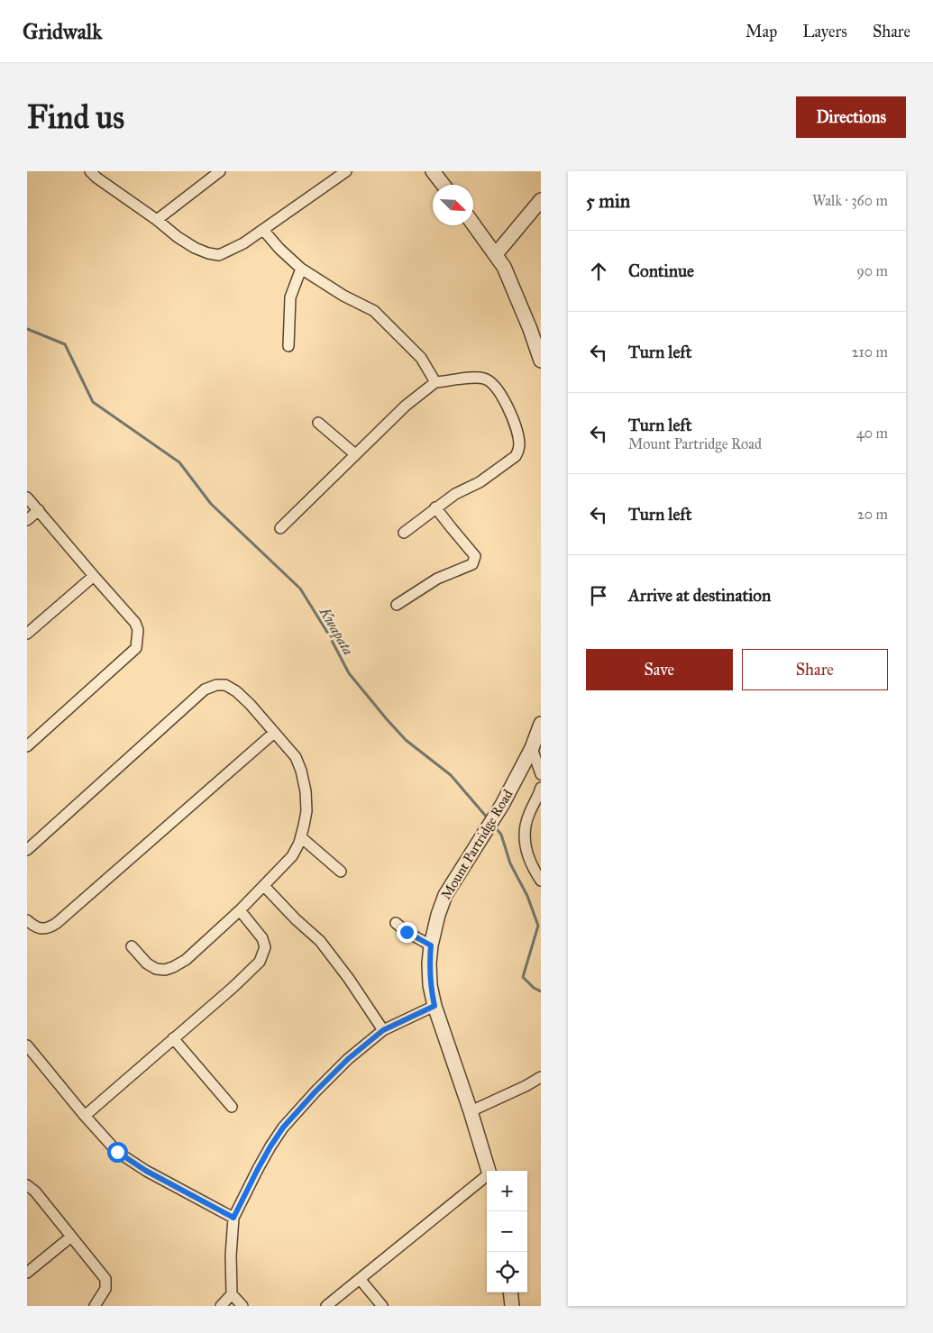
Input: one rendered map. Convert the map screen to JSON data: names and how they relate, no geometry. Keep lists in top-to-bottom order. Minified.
{"streets":{"street":["Mount Partridge Road"]},"water":["Kwapata"],"north":"bottom right","page":{"header":"Gridwalk","nav":["Map","Layers","Share"],"buttons":["Directions",["Save","Share"]],"title":"Find us","heading":["5 min","Walk · 360 m"],"list":[["Continue","90 m"],["Turn left","210 m"],["Turn left","Mount Partridge Road","40 m"],["Turn left","20 m"],"Arrive at destination"],"map_buttons":["+","−"]}}
